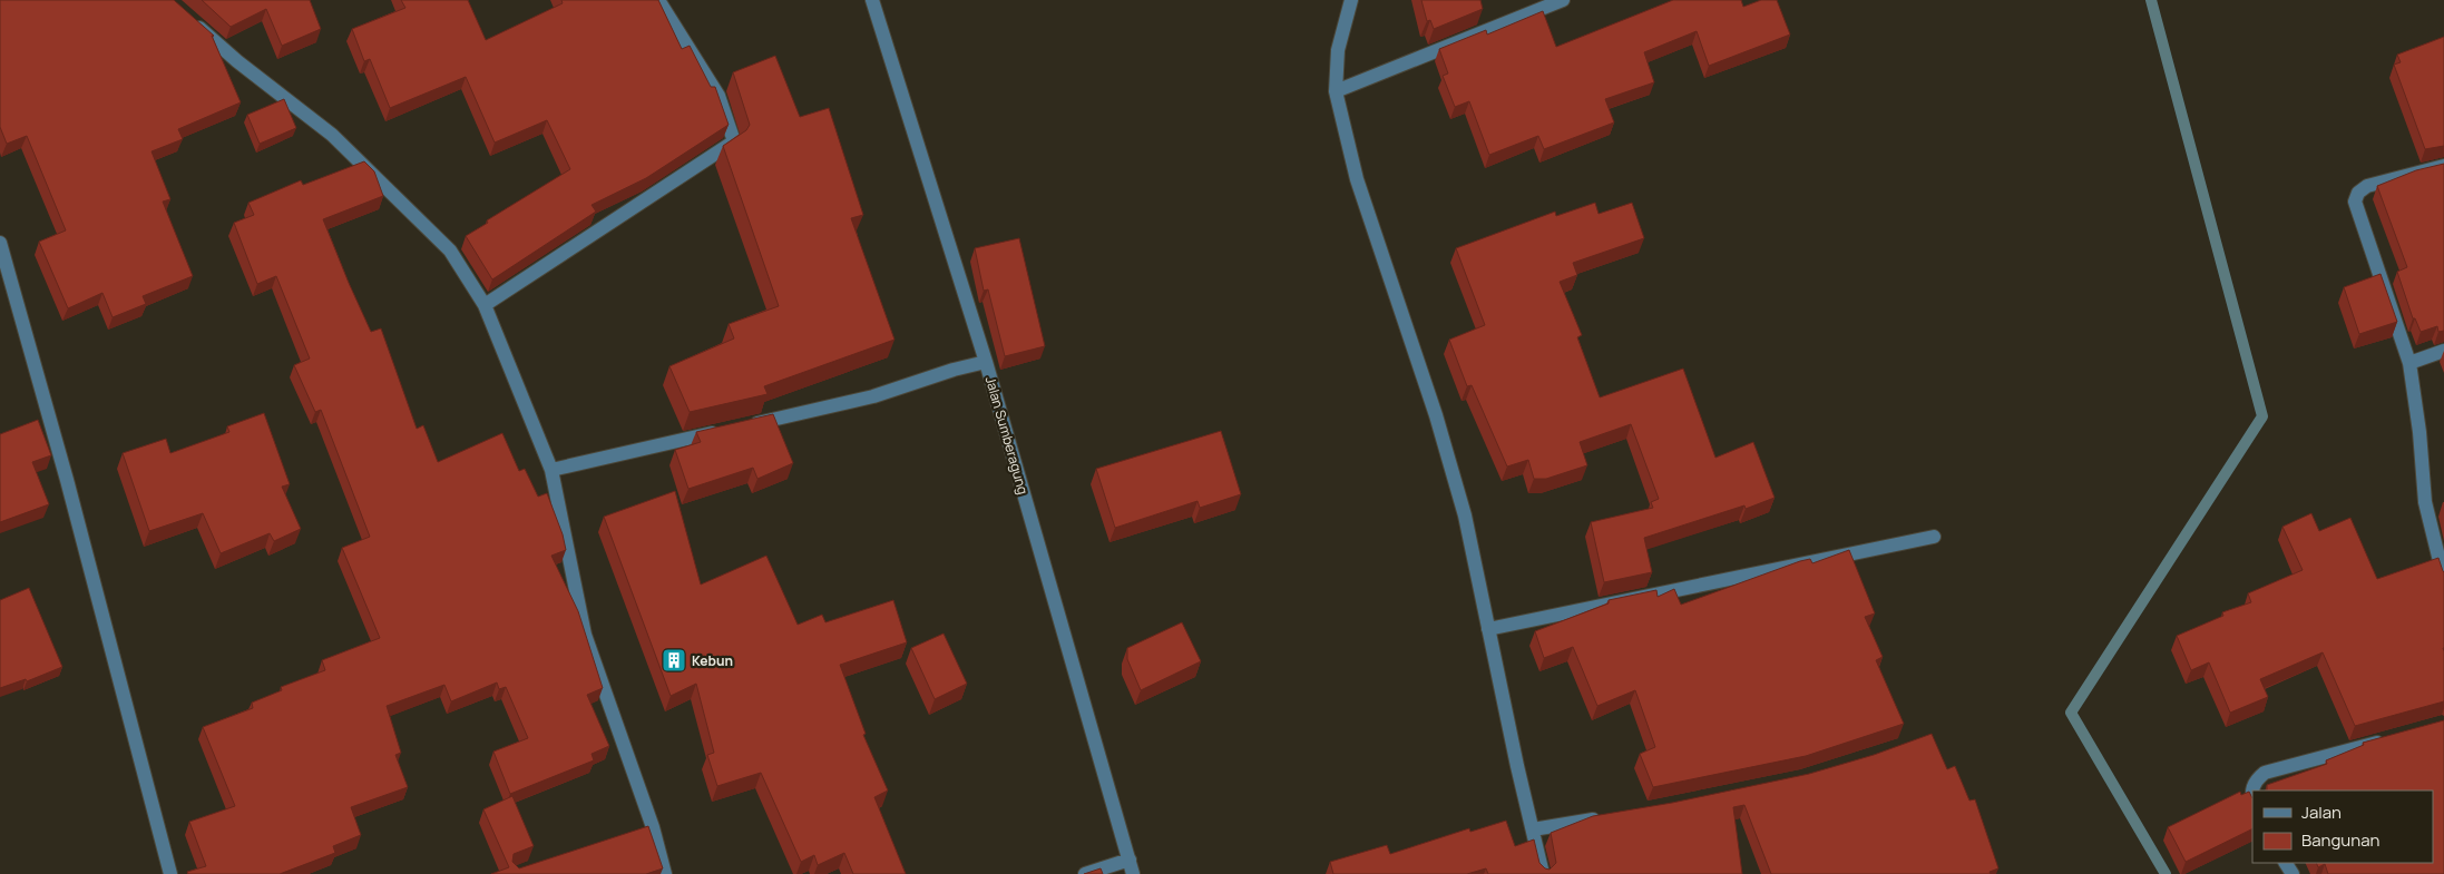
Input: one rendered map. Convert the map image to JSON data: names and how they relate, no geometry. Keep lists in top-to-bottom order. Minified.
{"streets":{"street":["Jalan Sumberagung"]},"places":{"building":["Kebun"]},"legend":["Jalan","Bangunan"]}
